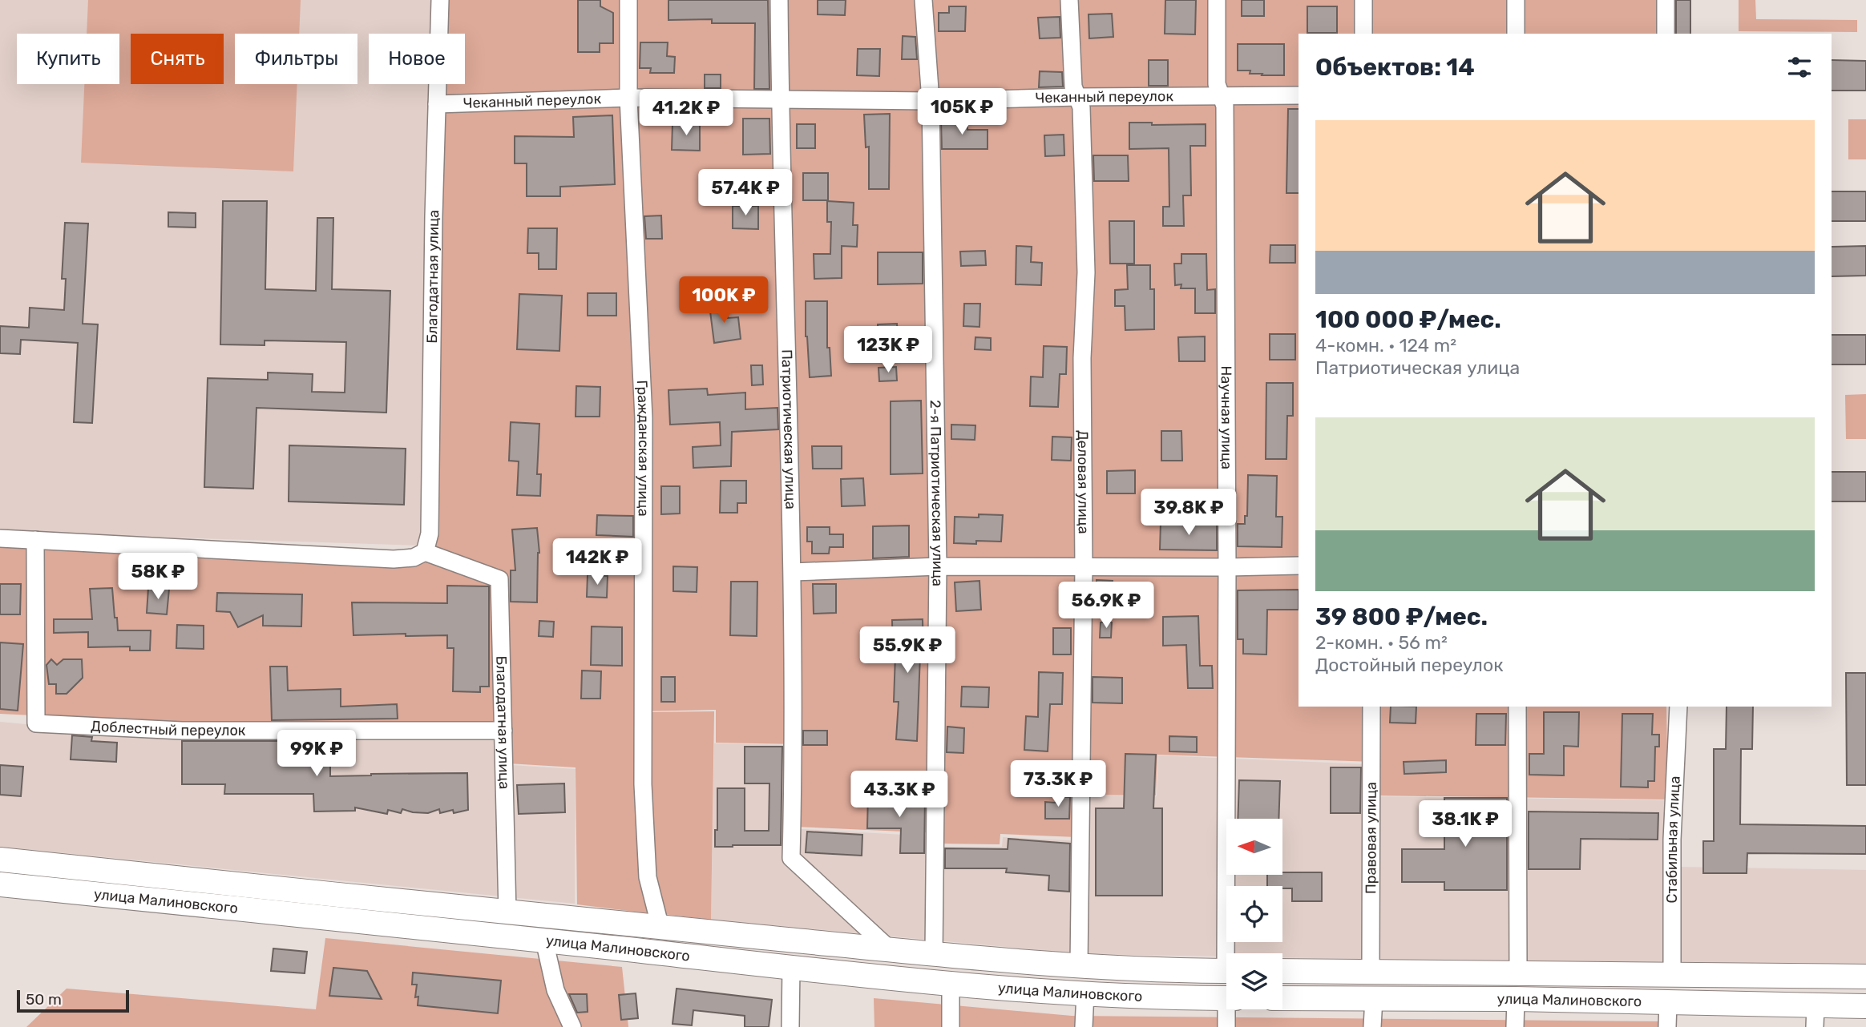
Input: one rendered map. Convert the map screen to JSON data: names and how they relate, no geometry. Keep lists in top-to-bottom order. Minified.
{"streets":{"highway":["улица Малиновского"],"street":["Чеканный переулок","Благодатная улица","Научная улица","Патриотическая улица","Гражданская улица","Деловая улица","2-я Патриотическая улица","Доблестный переулок","Правовая улица","Стабильная улица"]},"crossings":[["Чеканный переулок","Благодатная улица"],["Чеканный переулок","Научная улица"],["Чеканный переулок","Патриотическая улица"],["Чеканный переулок","Гражданская улица"],["Чеканный переулок","Деловая улица"],["Чеканный переулок","2-я Патриотическая улица"],["Благодатная улица","Доблестный переулок"],["Благодатная улица","улица Малиновского"],["Патриотическая улица","улица Малиновского"],["Гражданская улица","улица Малиновского"],["Деловая улица","улица Малиновского"],["2-я Патриотическая улица","улица Малиновского"],["Правовая улица","улица Малиновского"],["Стабильная улица","улица Малиновского"]],"scale_bar":"50 m","north":"left","page":{"chip":["Купить","Снять","Фильтры","Новое"],"heading":"Объектов: 14","price":["105K ₽","41.2K ₽","57.4K ₽","100K ₽","123K ₽","39.8K ₽","142K ₽","58K ₽","56.9K ₽","55.9K ₽","99K ₽","73.3K ₽","43.3K ₽","38.1K ₽"],"list":[{"name":"100 000 ₽/мес.","note":"4-комн. · 124 m² · Патриотическая улица"},{"name":"39 800 ₽/мес.","note":"2-комн. · 56 m² · Достойный переулок"}],"scale":"50 m"}}
